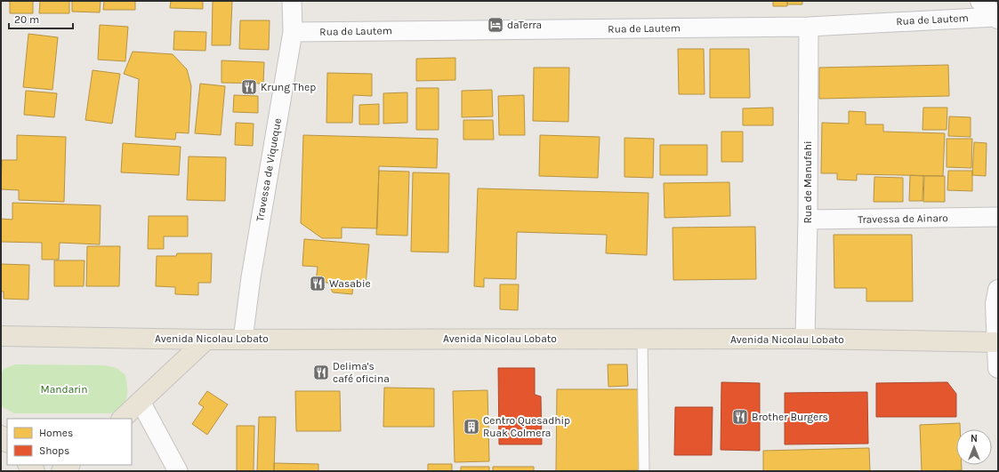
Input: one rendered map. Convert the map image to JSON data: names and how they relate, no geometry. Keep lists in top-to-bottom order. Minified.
{"streets":{"main road":["Avenida Nicolau Lobato"],"street":["Rua de Lautem","Travessa de Viqueque","Rua de Manufahi","Travessa de Ainaro"]},"crossings":[["Rua de Lautem","Travessa de Viqueque"],["Rua de Lautem","Rua de Manufahi"],["Travessa de Viqueque","Avenida Nicolau Lobato"],["Rua de Manufahi","Travessa de Ainaro"],["Rua de Manufahi","Avenida Nicolau Lobato"]],"parks":["Mandarin"],"places":{"hotel":["daTerra"],"restaurant":["Krung Thep","Wasabie","Delima's café oficina","Brother Burgers"],"building":["Centro Quesadhip Ruak Colmera"]},"legend":["Homes","Shops"],"scale_bar":"20 m","north":"top"}
